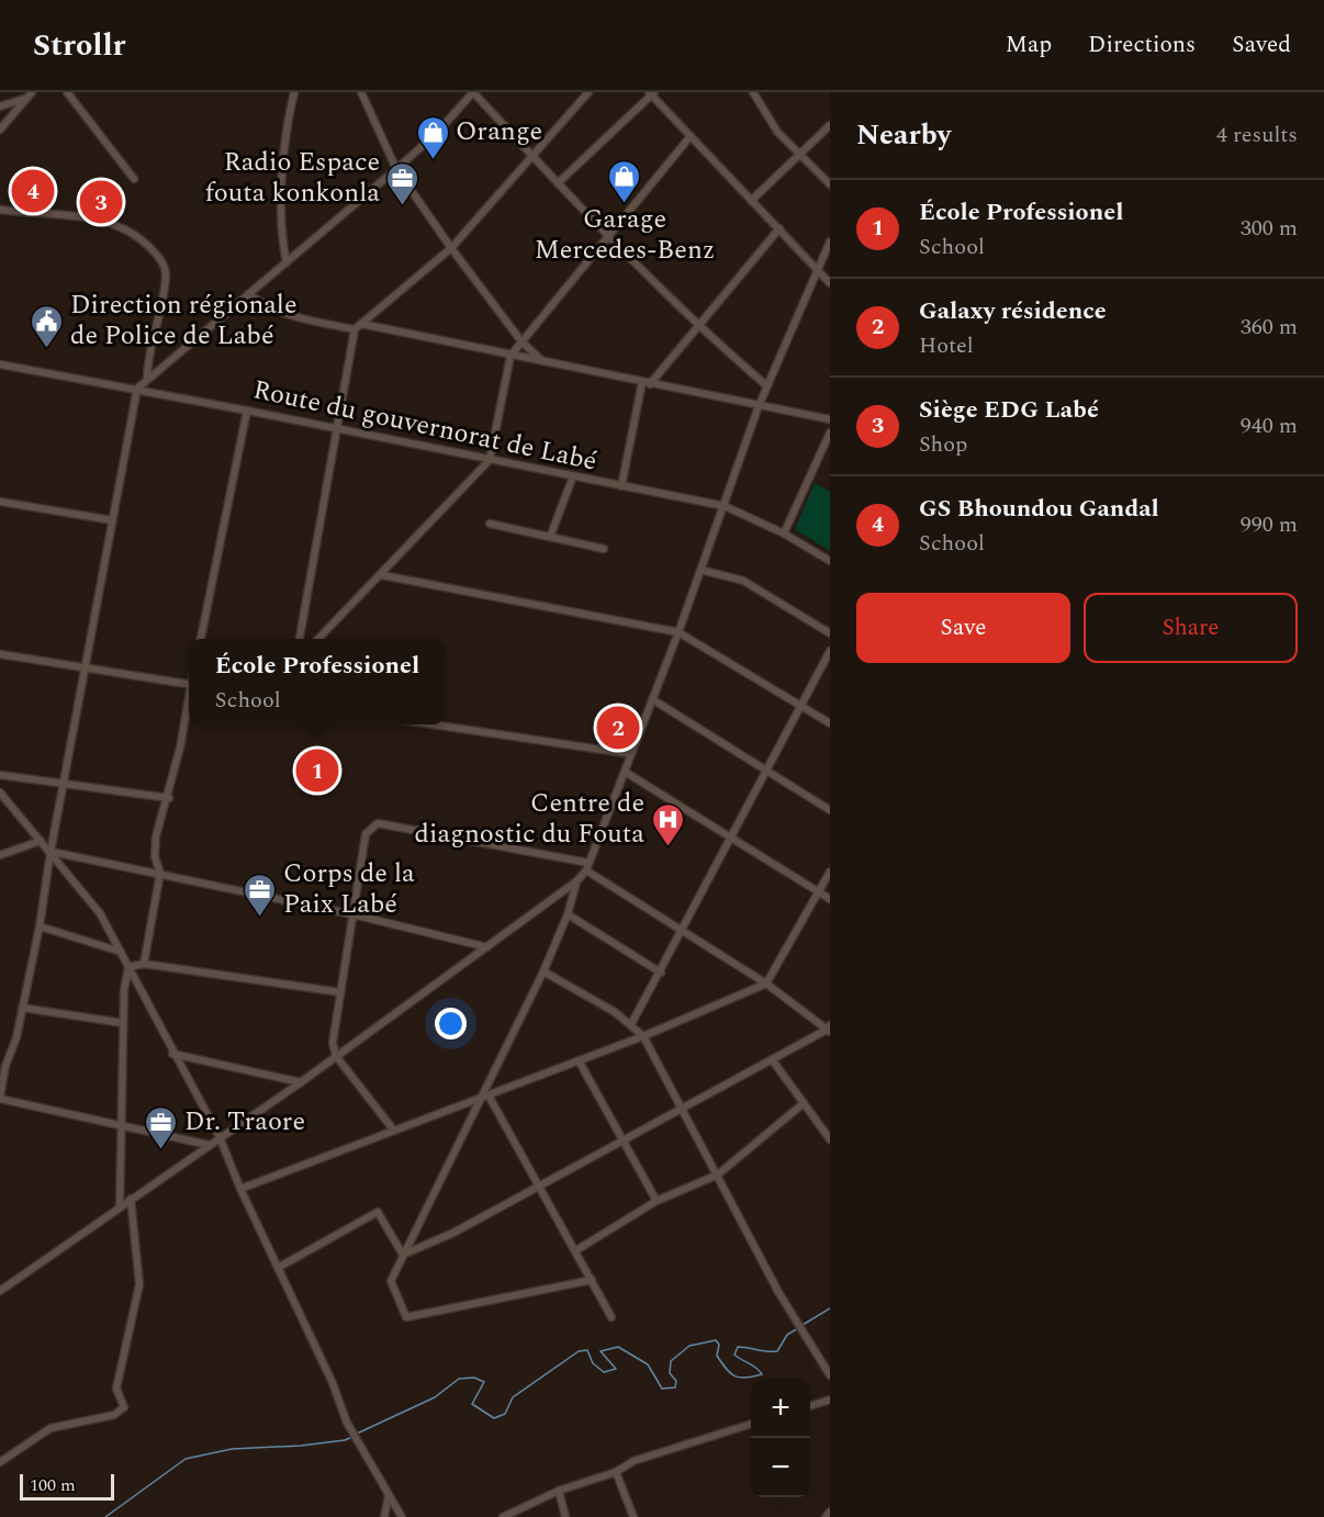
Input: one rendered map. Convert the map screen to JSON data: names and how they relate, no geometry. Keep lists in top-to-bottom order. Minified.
{"streets":{"street":["Route du gouvernorat de Labé"]},"places":{"shop":["Orange","Garage Mercedes-Benz"],"office":["Radio Espace fouta konkonla","Corps de la Paix Labé","Dr. Traore"],"public building":["Direction régionale de Police de Labé"],"hospital":["Centre de diagnostic du Fouta"]},"scale_bar":"100 m","page":{"header":"Strollr","nav":["Map","Directions","Saved"],"heading":["Nearby","4 results"],"pins":["4","3","2","1"],"list":[{"mark":"1","name":"École Professionel","note":"School","value":"300 m"},{"mark":"2","name":"Galaxy résidence","note":"Hotel","value":"360 m"},{"mark":"3","name":"Siège EDG Labé","note":"Shop","value":"940 m"},{"mark":"4","name":"GS Bhoundou Gandal","note":"School","value":"990 m"}],"buttons":["Save","Share"],"popup":["École Professionel","School"],"map_buttons":["+","−"],"scale":"100 m"}}
